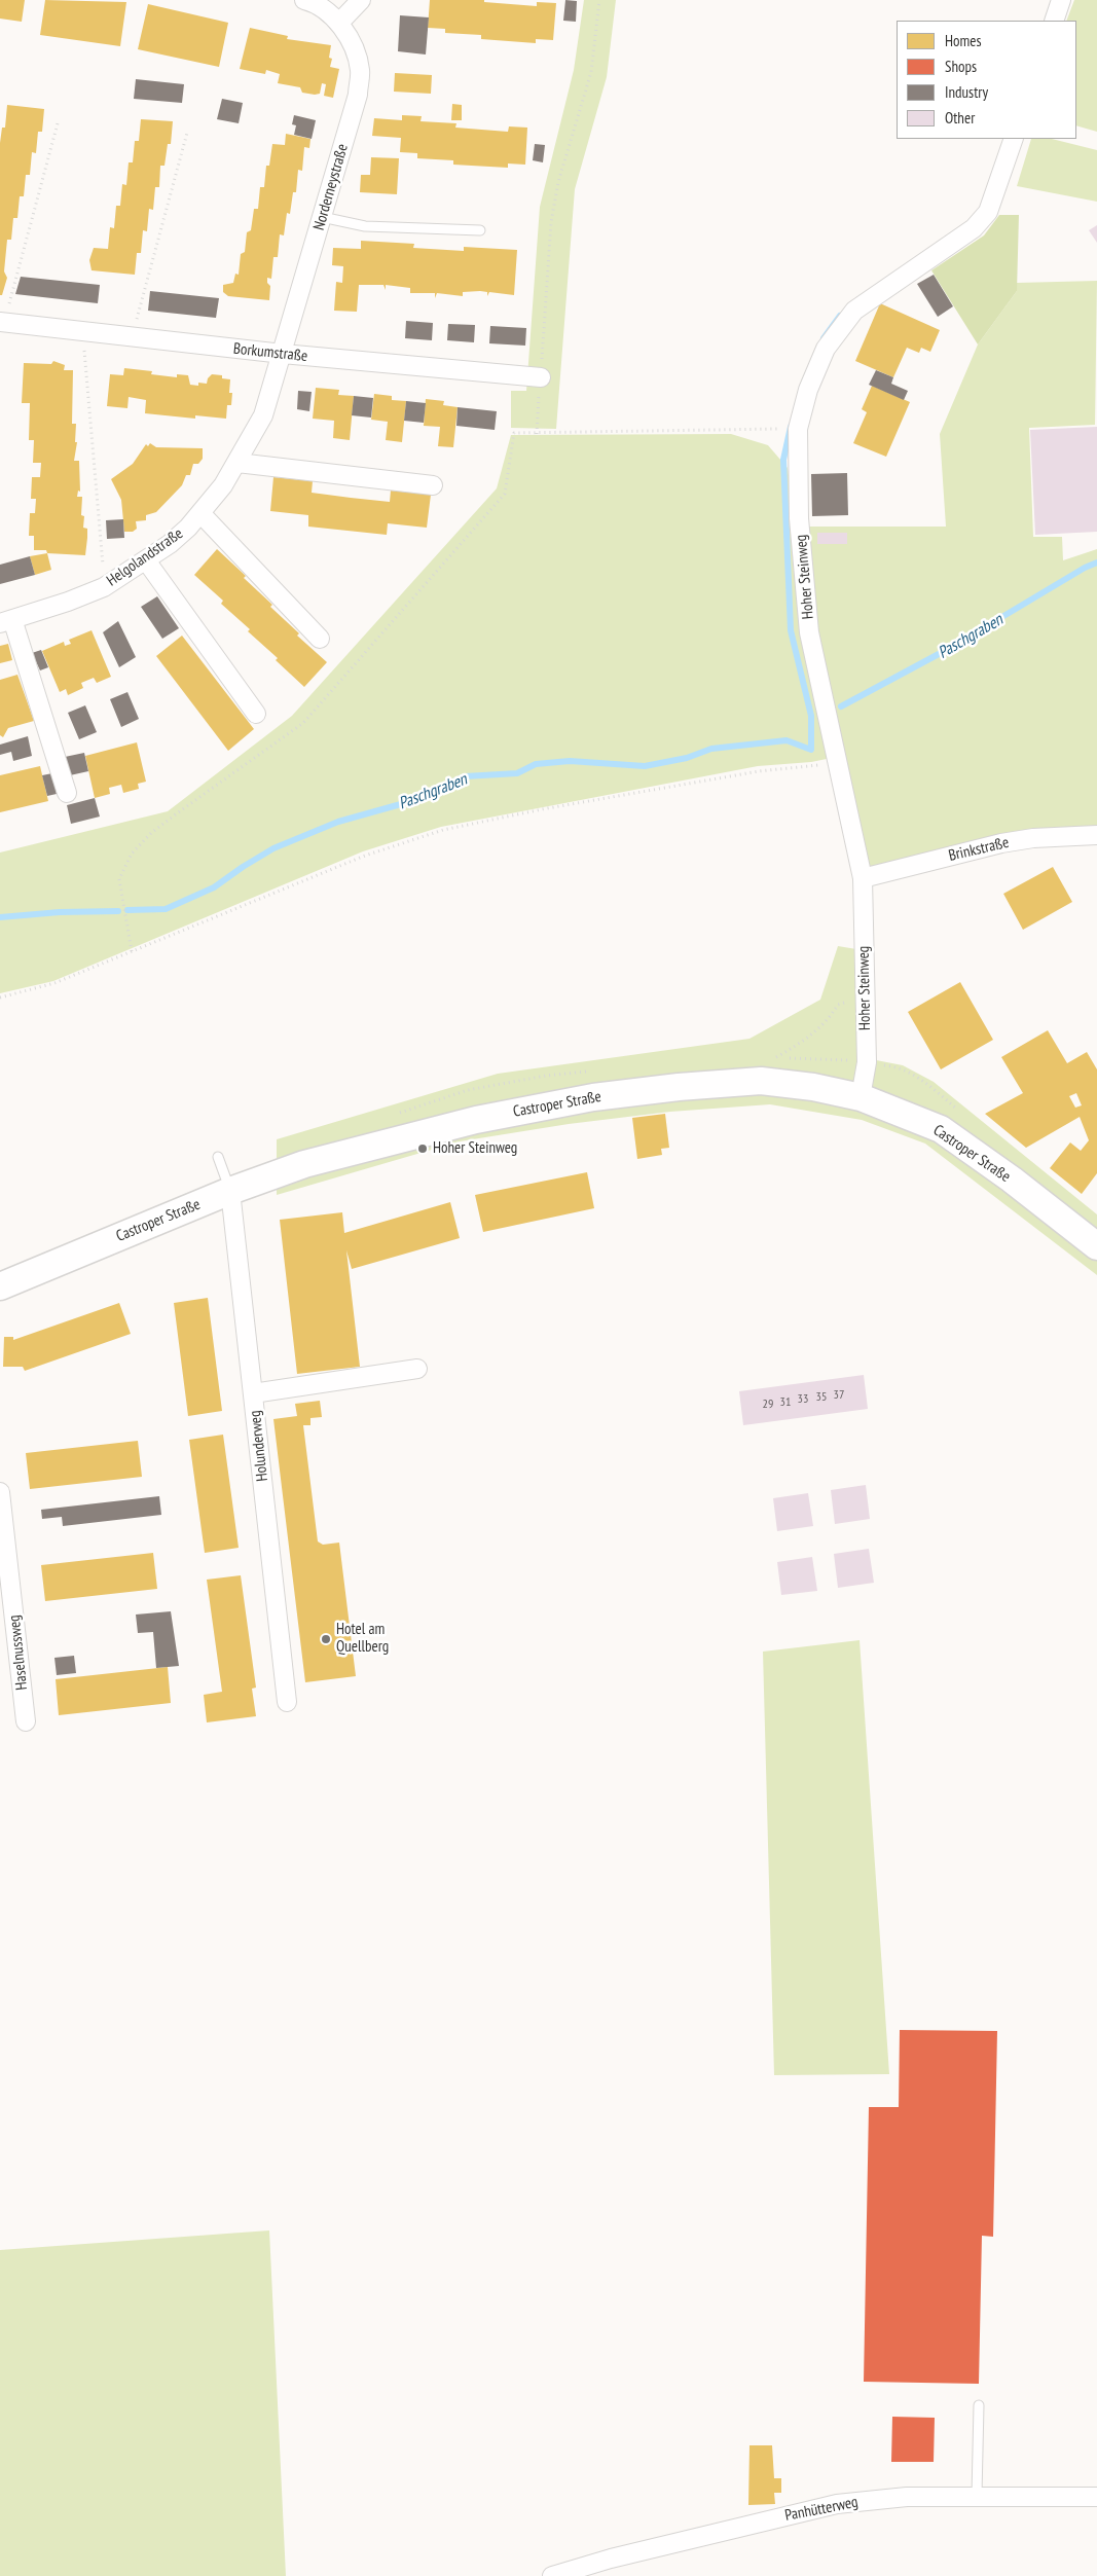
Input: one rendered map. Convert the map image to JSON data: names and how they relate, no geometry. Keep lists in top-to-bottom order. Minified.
{"streets":{"main road":["Castroper Straße"],"street":["Norderneystraße","Borkumstraße","Helgolandstraße","Hoher Steinweg","Brinkstraße","Holunderweg","Haselnussweg","Panhütterweg"]},"crossings":[["Norderneystraße","Borkumstraße"],["Norderneystraße","Helgolandstraße"],["Borkumstraße","Helgolandstraße"],["Hoher Steinweg","Brinkstraße"],["Hoher Steinweg","Castroper Straße"],["Castroper Straße","Holunderweg"]],"water":["Paschgraben"],"places":["Hoher Steinweg","Hotel am Quellberg"],"house_numbers":["37","35","33","31","29"],"legend":["Homes","Shops","Industry","Other"]}
